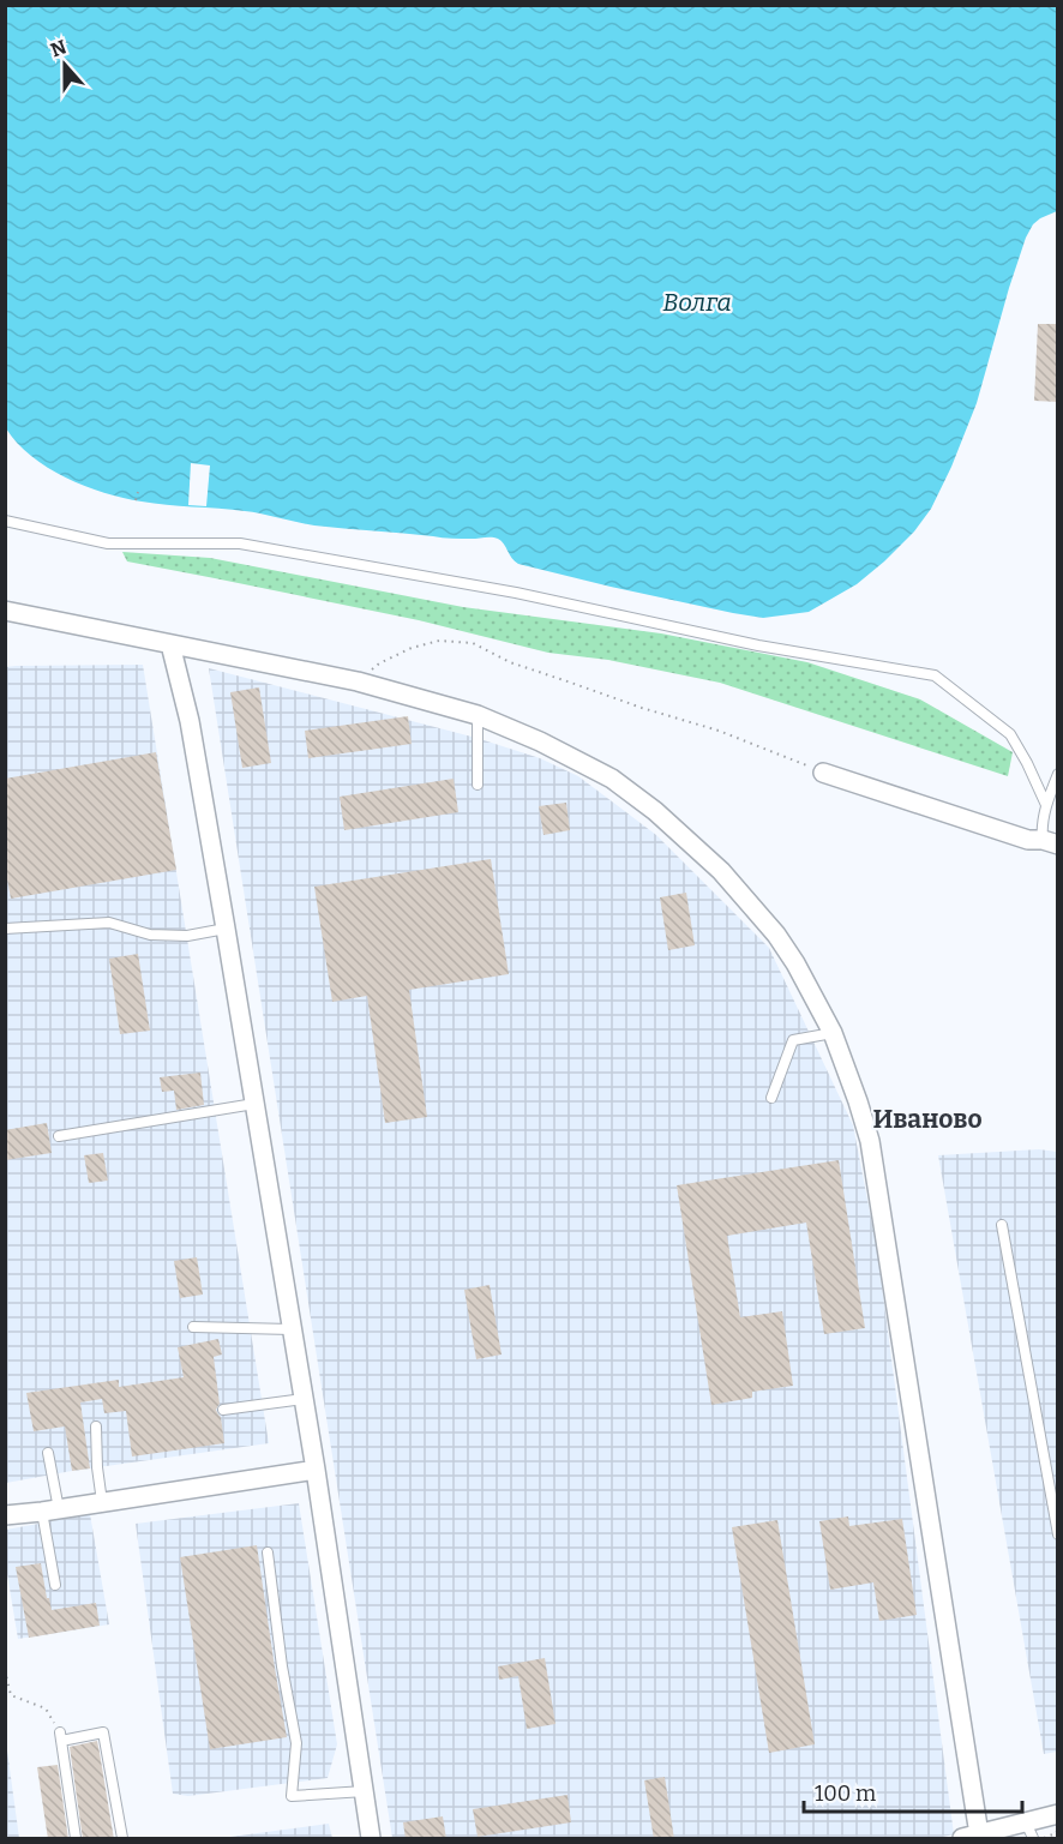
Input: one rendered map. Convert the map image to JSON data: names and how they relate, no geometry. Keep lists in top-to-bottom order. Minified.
{"districts":["Иваново"],"water":["Волга"],"scale_bar":"100 m","north":"top"}
